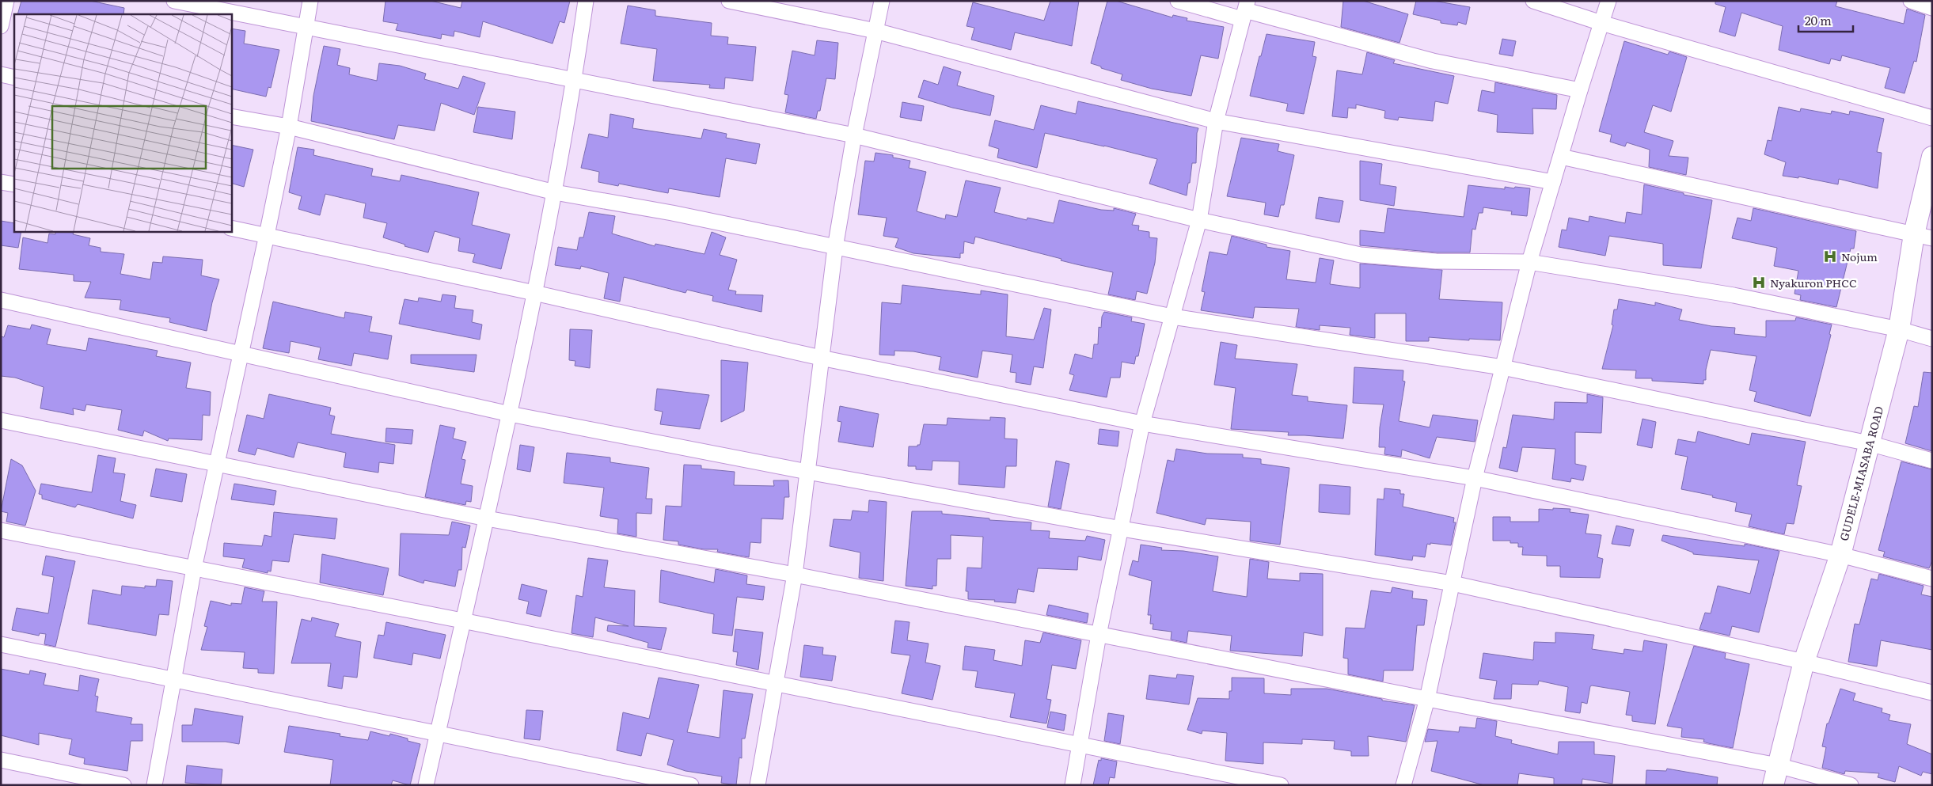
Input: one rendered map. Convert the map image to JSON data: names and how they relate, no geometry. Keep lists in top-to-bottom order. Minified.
{"streets":{"main road":["GUDELE-MIASABA ROAD"]},"places":{"hospital":["Nojum","Nyakuron PHCC"]},"scale_bar":"20 m"}
